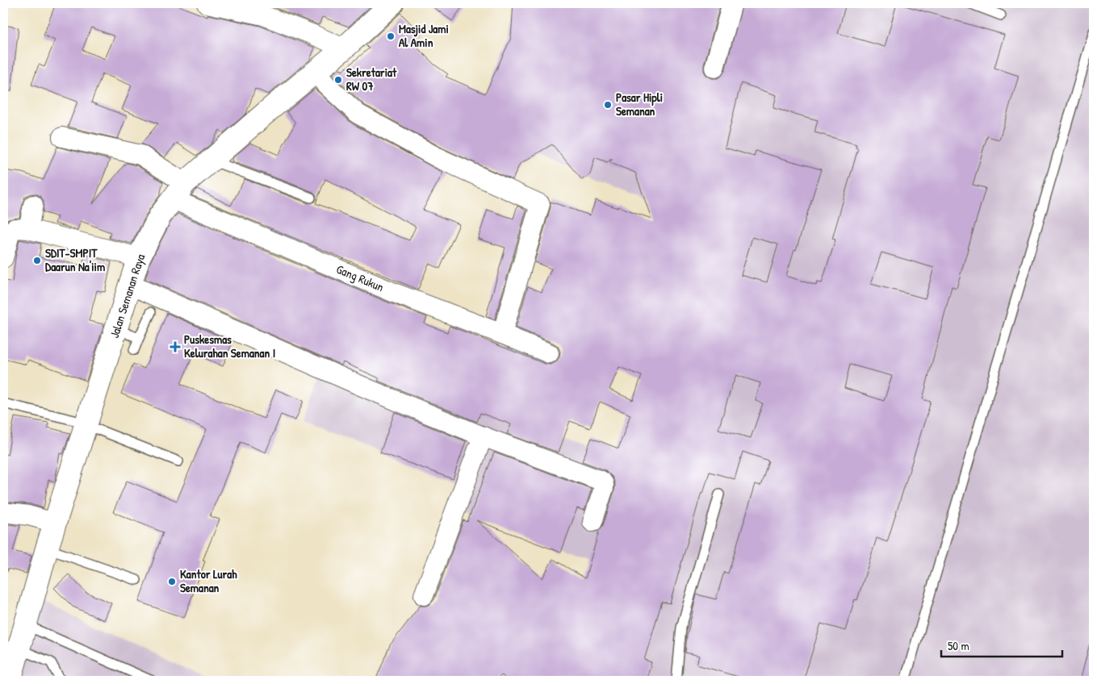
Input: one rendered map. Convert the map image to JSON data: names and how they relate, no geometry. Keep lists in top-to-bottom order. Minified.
{"streets":{"street":["Gang Rukun","Jalan Semanan Raya"]},"crossings":[["Gang Rukun","Jalan Semanan Raya"]],"places":{"other":["Masjid Jami Al Amin","Sekretariat RW 07","Pasar Hipli Semanan","SDIT-SMPIT Daarun Na'iim","Kantor Lurah Semanan"],"health":["Puskesmas Kelurahan Semanan I"]},"scale_bar":"50 m"}
